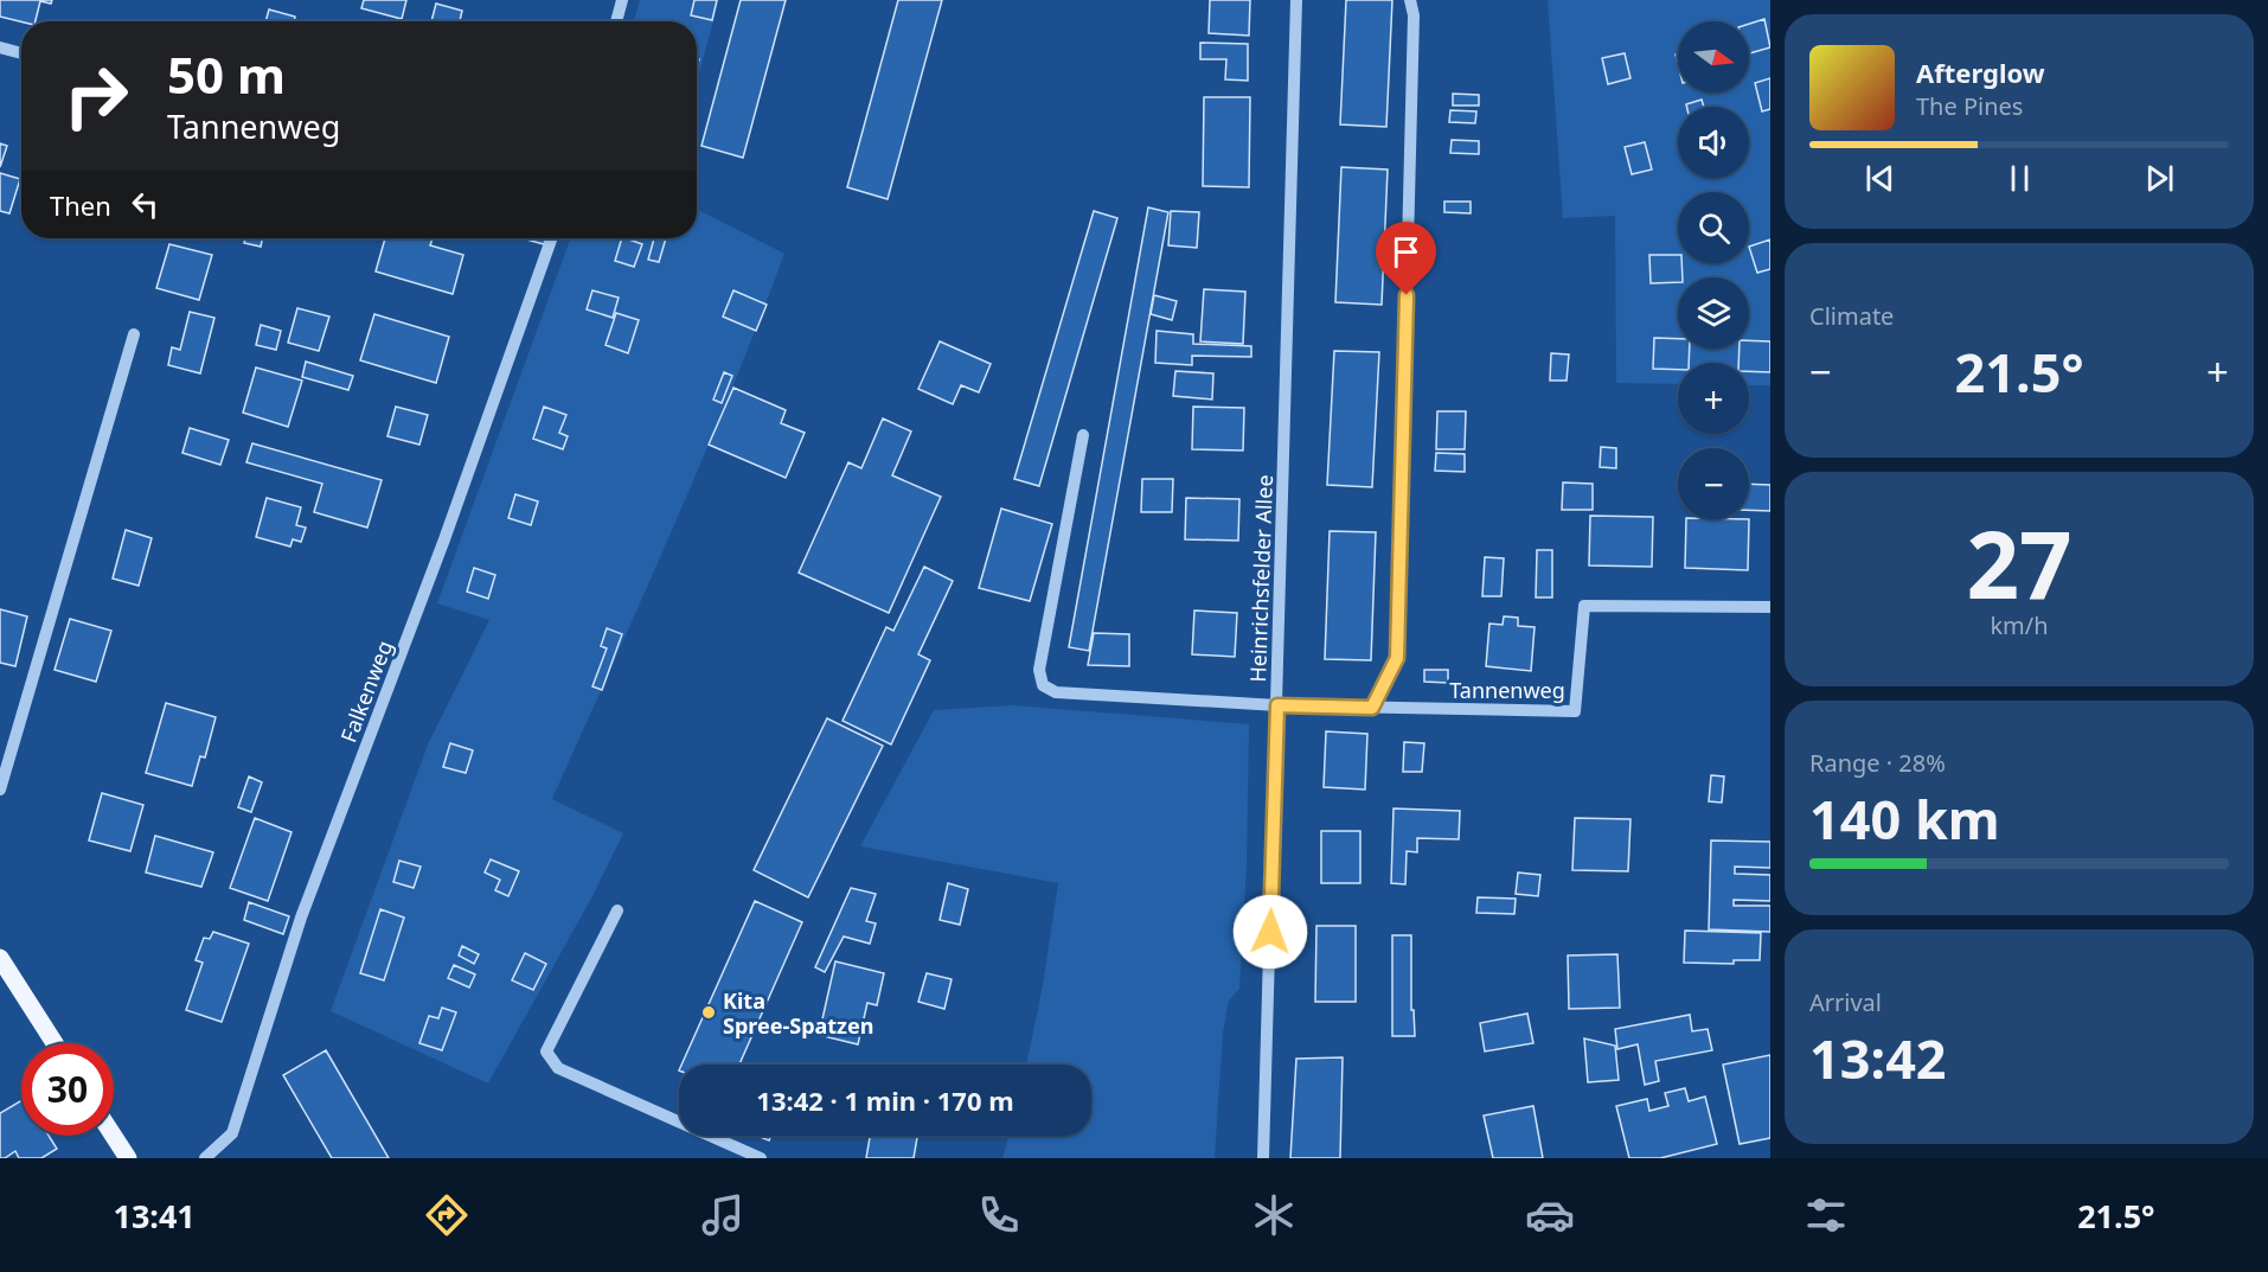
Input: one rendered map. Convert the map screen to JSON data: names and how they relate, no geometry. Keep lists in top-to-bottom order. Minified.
{"streets":{"street":["Heinrichsfelder Allee","Tannenweg","Falkenweg"]},"crossings":[["Heinrichsfelder Allee","Tannenweg"]],"places":["Kita Spree-Spatzen"],"north":"right","page":{"map_buttons":["+","−"],"turn":["50 m","Tannenweg"],"song":["Afterglow","The Pines"],"then":"Then","tile":["Climate",["27","km/h"],["Range · 28%","140 km"],["Arrival","13:42"]],"heat":["−","21.5°","+"],"limit":"30","trip":"13:42 · 1 min · 170 m","tabs":["13:41","21.5°"]}}
